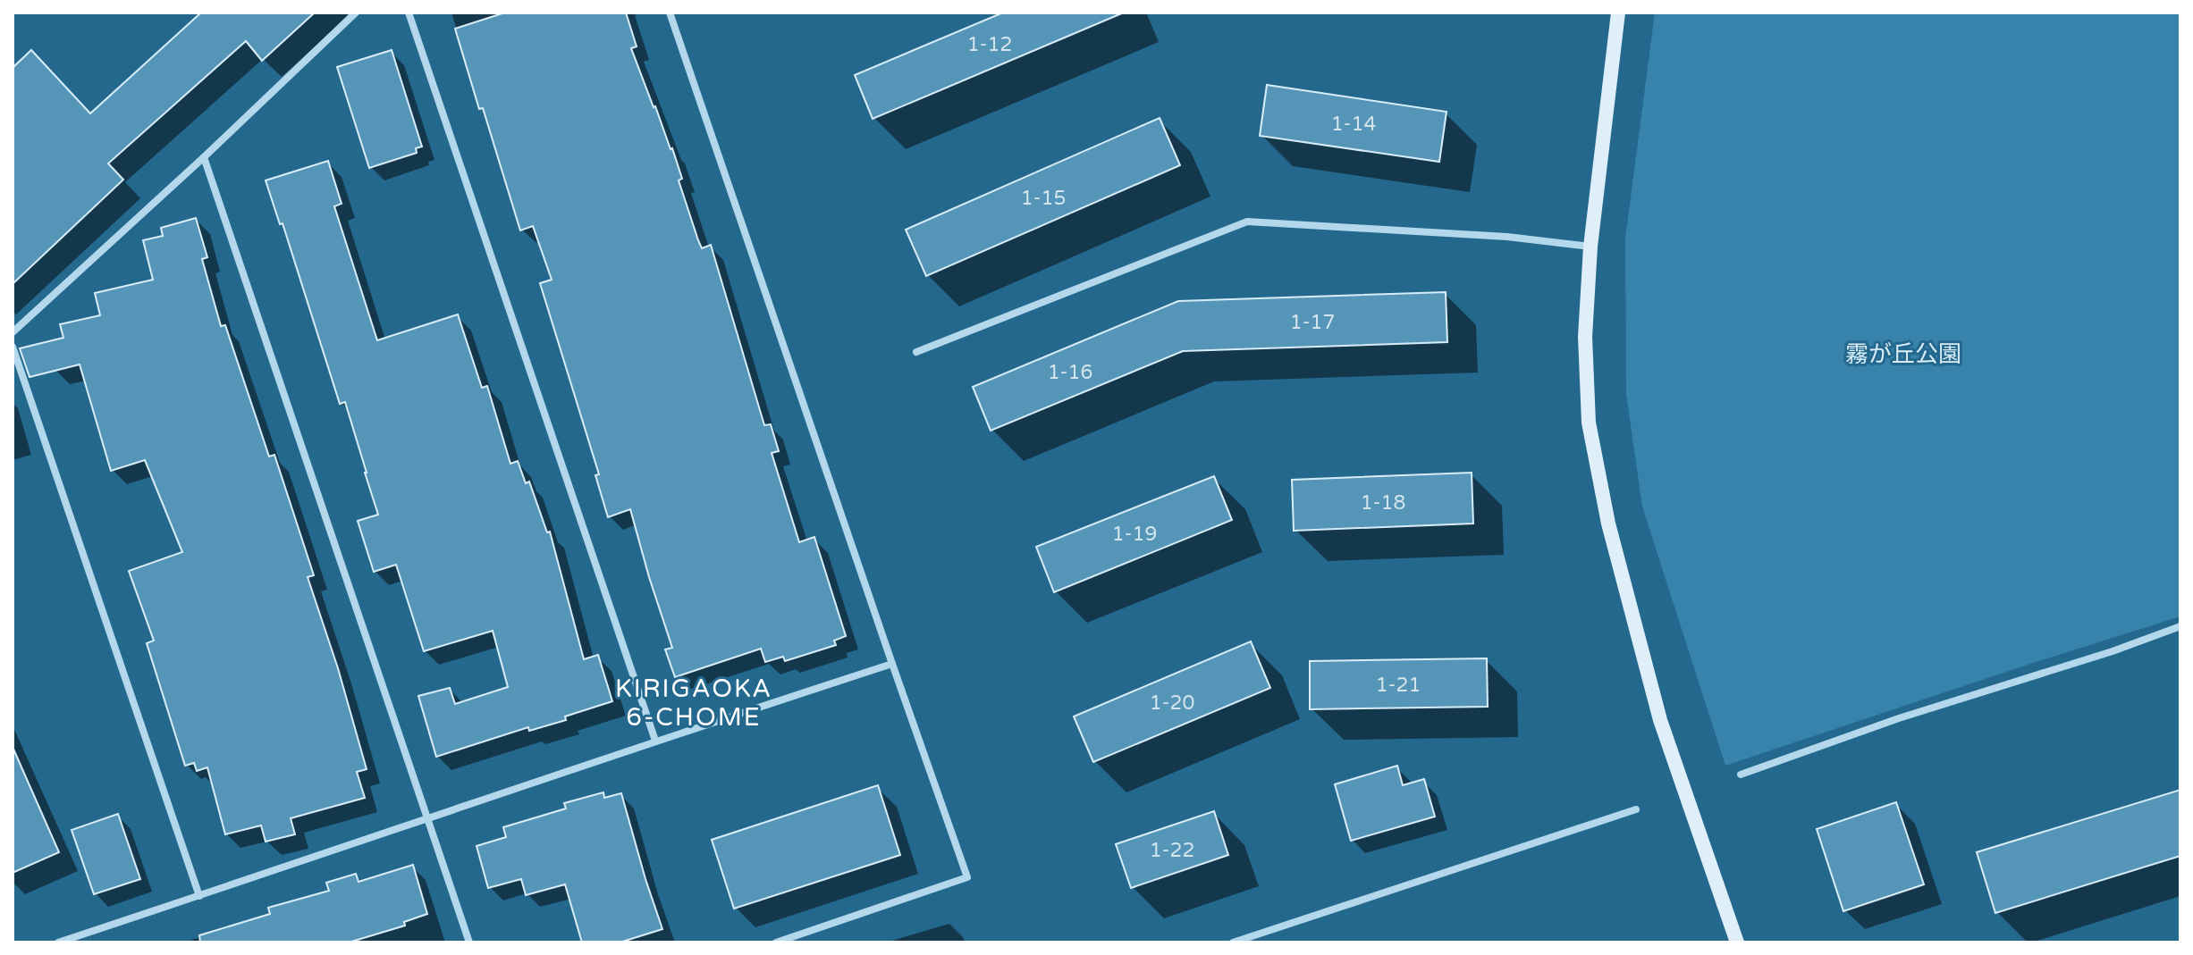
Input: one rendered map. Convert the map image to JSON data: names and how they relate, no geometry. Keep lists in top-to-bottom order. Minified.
{"districts":["KIRIGAOKA 6-CHOME"],"parks":["霧が丘公園"],"house_numbers":["1-12","1-14","1-15","1-17","1-16","1-18","1-19","1-21","1-20","1-22"]}
